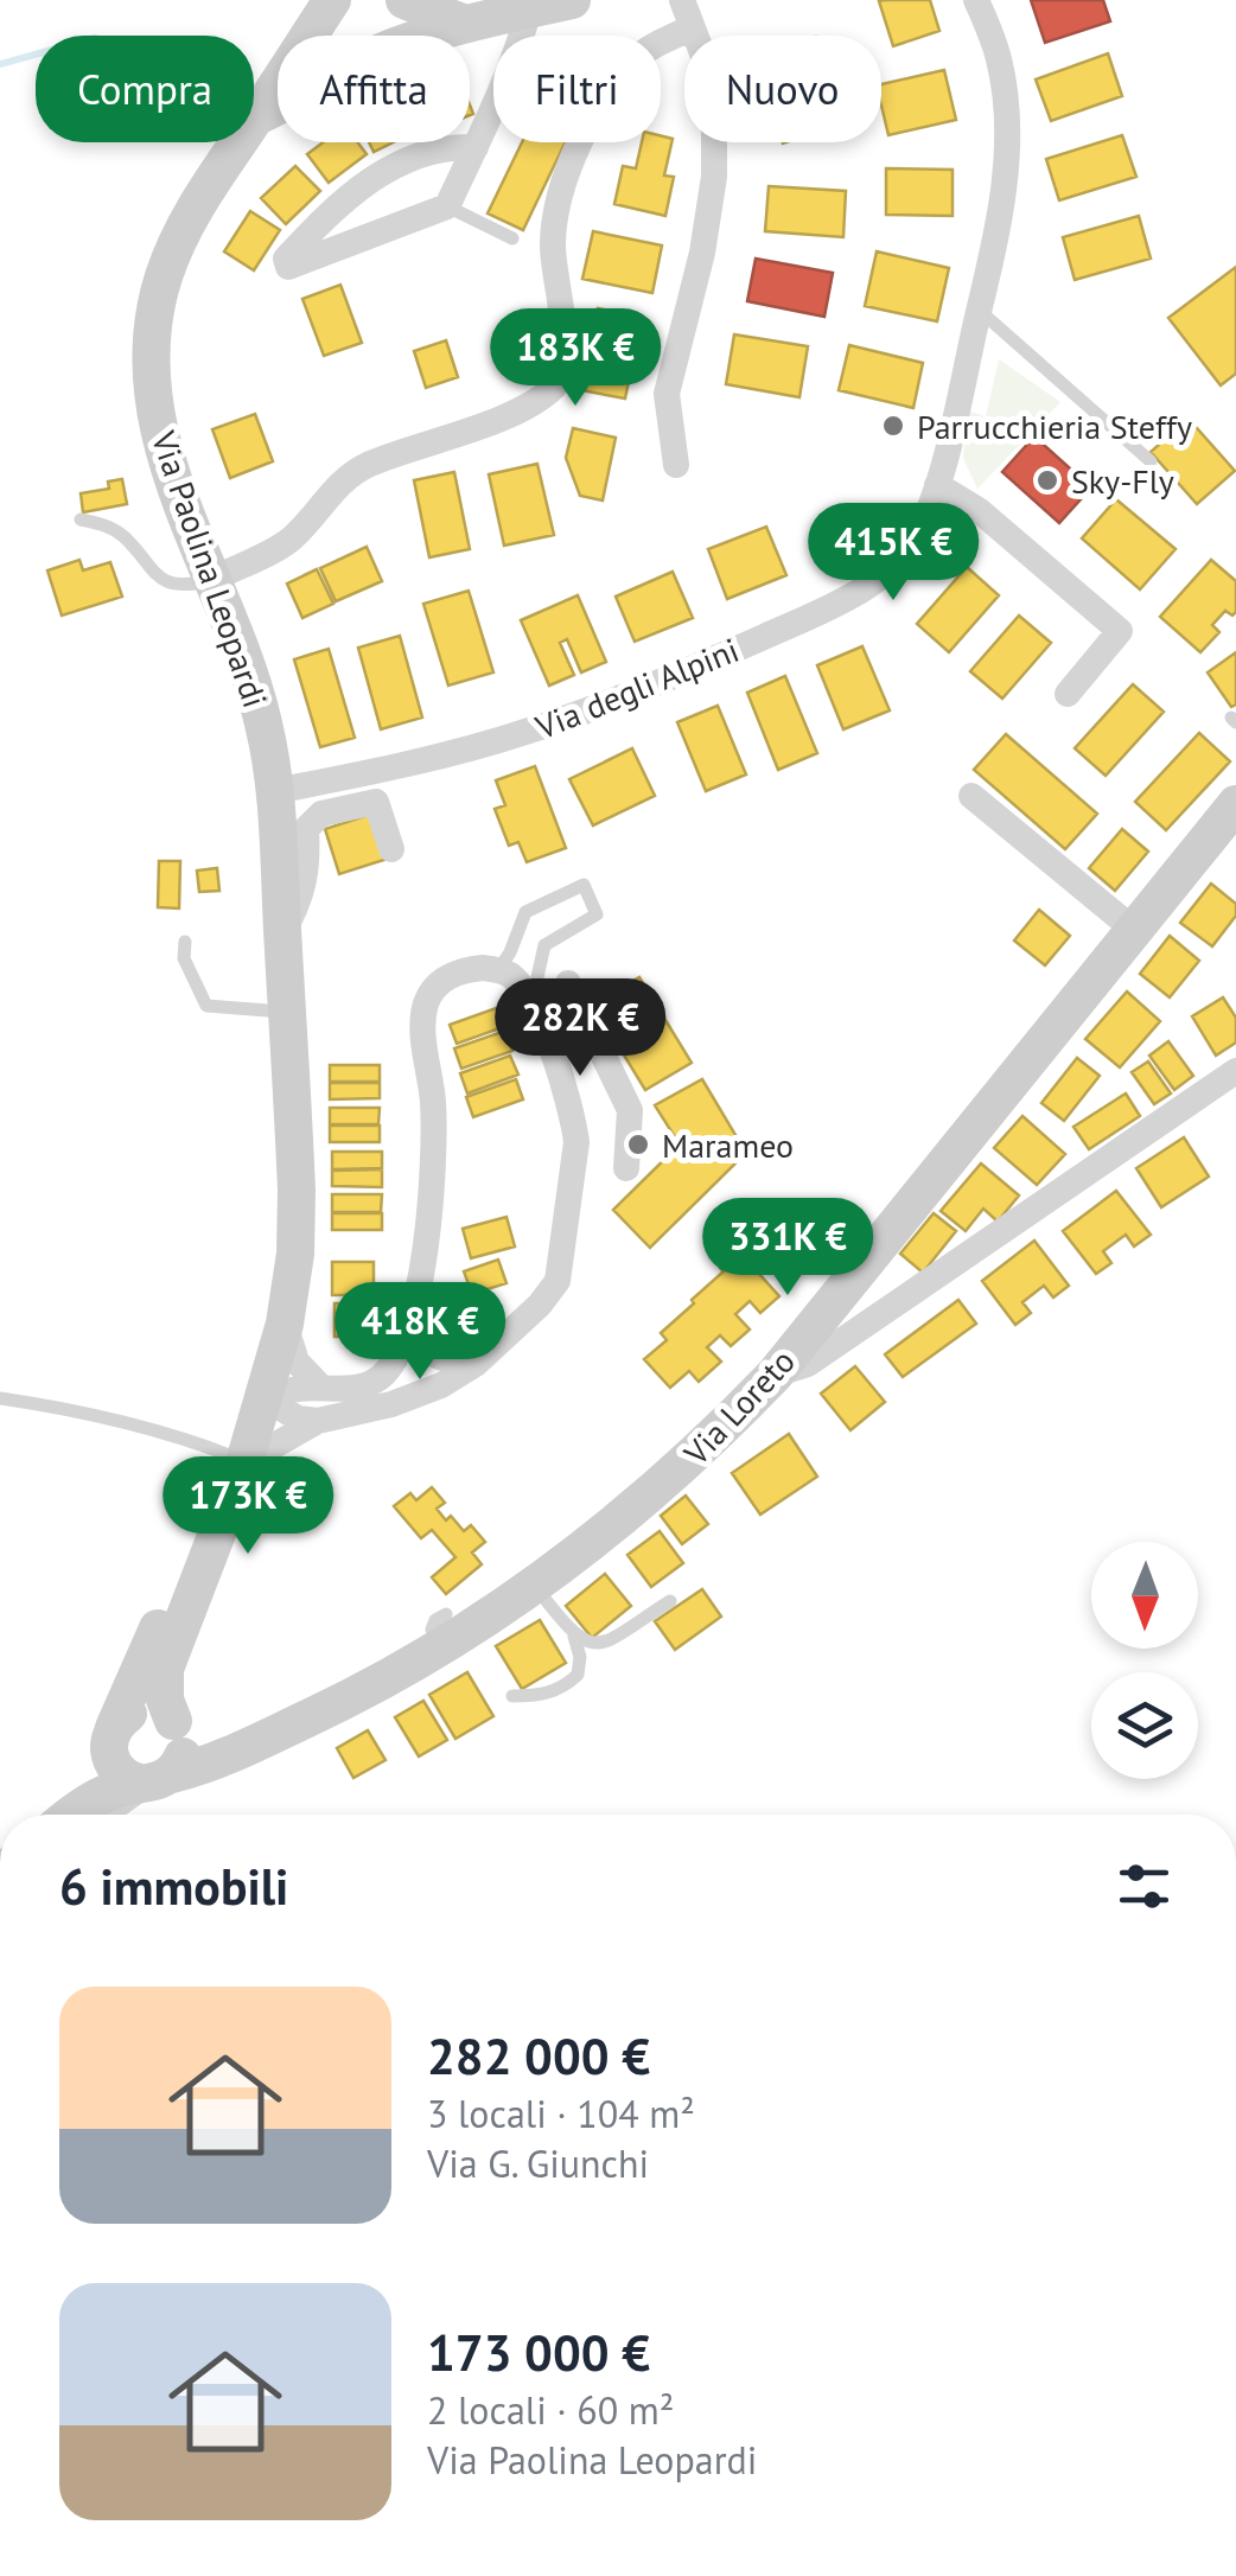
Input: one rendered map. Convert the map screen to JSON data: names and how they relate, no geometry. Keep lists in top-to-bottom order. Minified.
{"streets":{"main road":["Via Paolina Leopardi","Via Loreto"],"street":["Via degli Alpini"]},"crossings":[["Via Paolina Leopardi","Via degli Alpini"],["Via Paolina Leopardi","Via Loreto"]],"places":["Parrucchieria Steffy","Sky-Fly","Marameo"],"north":"bottom","page":{"chip":["Compra","Affitta","Filtri","Nuovo"],"price":["183K €","415K €","282K €","331K €","418K €","173K €"],"heading":"6 immobili","list":[{"name":"282 000 €","note":"3 locali · 104 m² · Via G. Giunchi"},{"name":"173 000 €","note":"2 locali · 60 m² · Via Paolina Leopardi"}]}}
